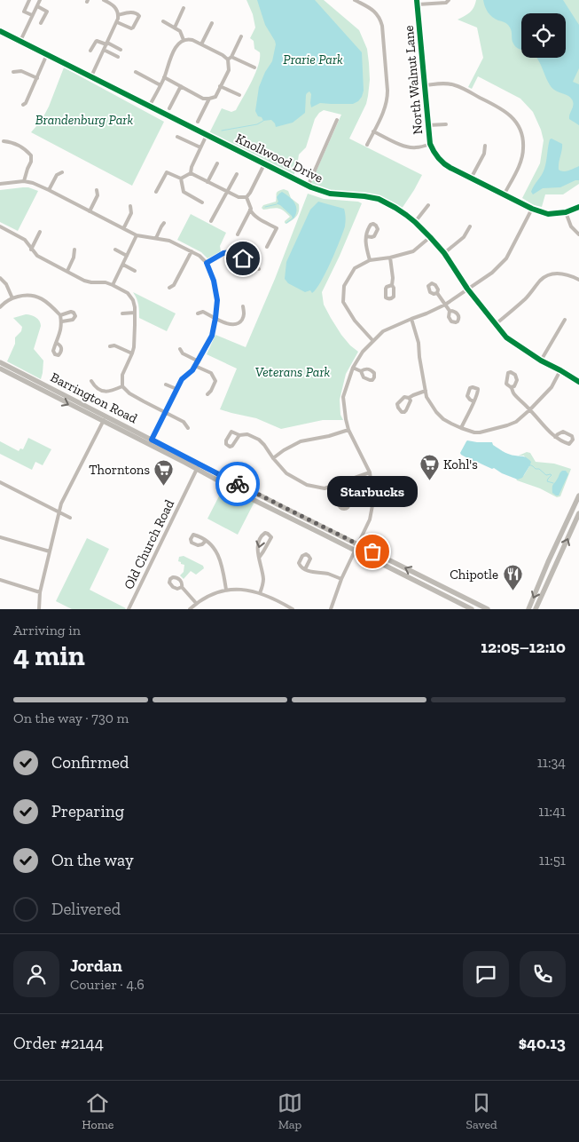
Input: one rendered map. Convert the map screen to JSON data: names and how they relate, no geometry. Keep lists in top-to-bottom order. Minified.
{"streets":{"main road":["Barrington Road"],"street":["North Walnut Lane","Knollwood Drive","Old Church Road"]},"crossings":[["Barrington Road","Old Church Road"]],"parks":["Prarie Park","Brandenburg Park","Veterans Park"],"places":{"supermarket":["Kohl's","Thorntons"],"other":["Starbucks"],"restaurant":["Chipotle"]},"page":{"bubble":"Starbucks","heading":["4 min","Arriving in","12:05–12:10"],"panel":["Jordan","Courier · 4.6","Order #2144","$40.13"],"bar":"On the way · 730 m","list":[["Confirmed","11:34"],["Preparing","11:41"],["On the way","11:51"],"Delivered"],"tabs":["Home","Map","Saved"]}}
